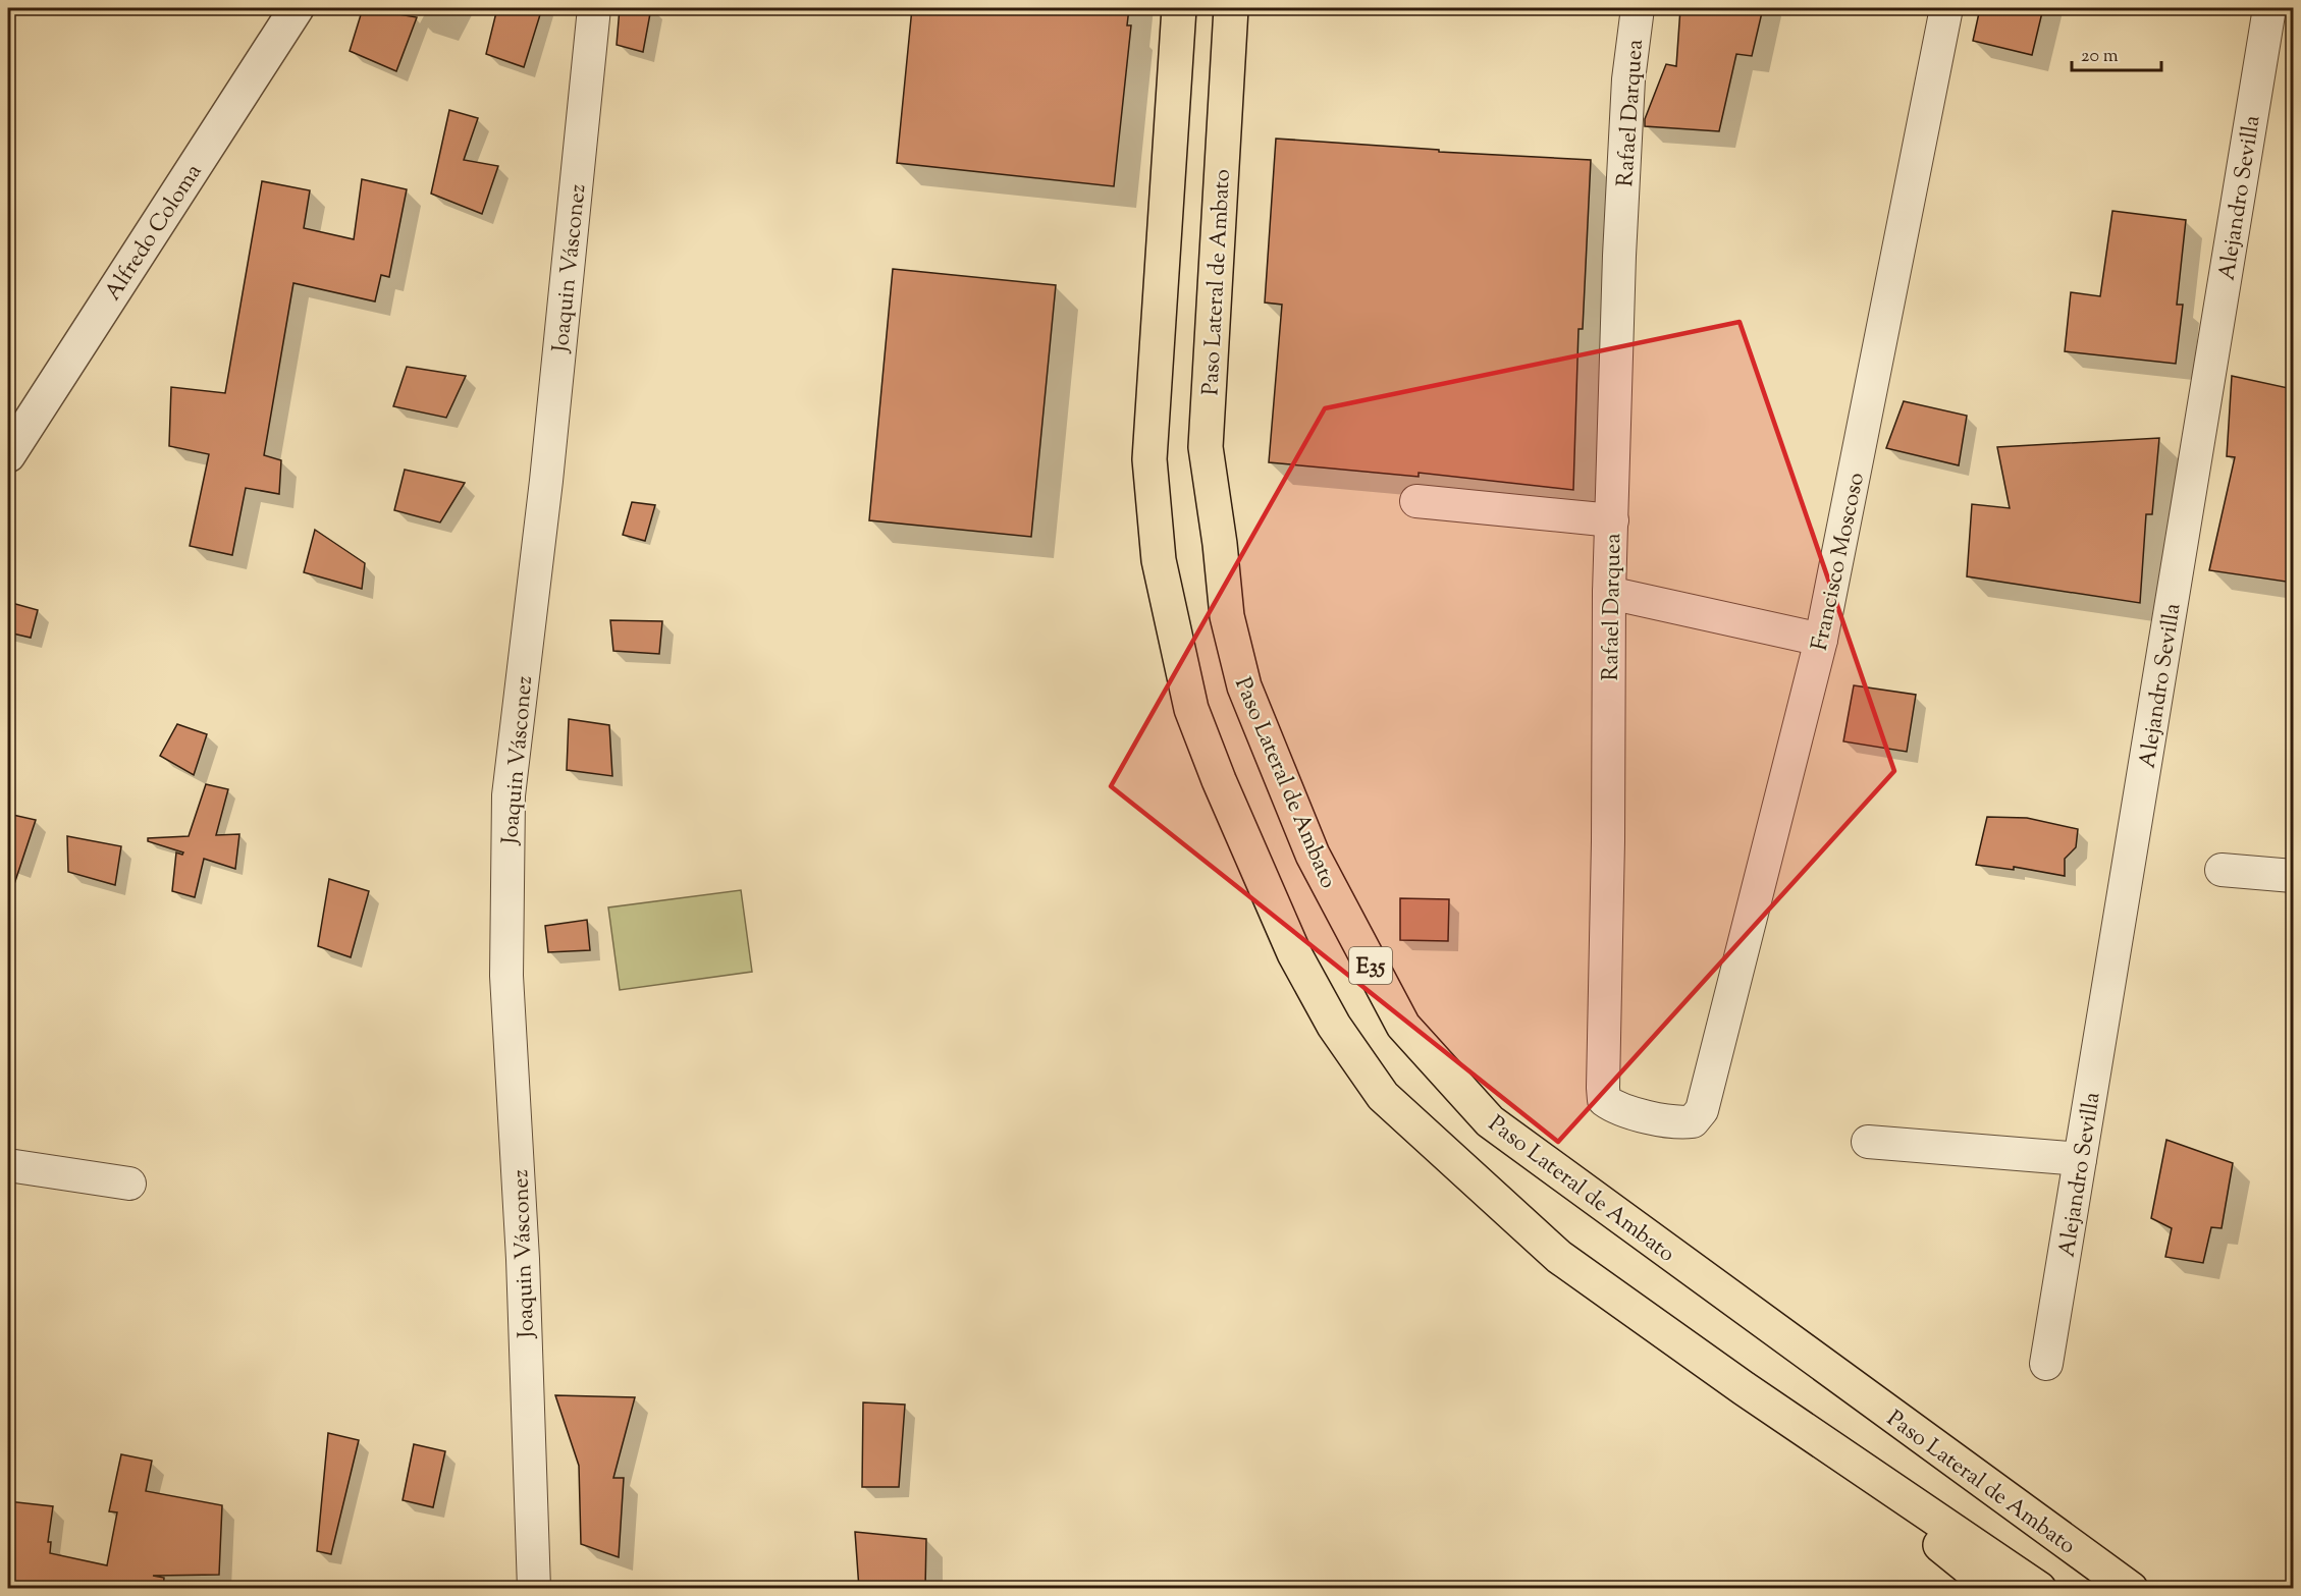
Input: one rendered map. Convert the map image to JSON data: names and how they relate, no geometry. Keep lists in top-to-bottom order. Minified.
{"streets":{"highway":["Paso Lateral de Ambato","E35"],"street":["Rafael Darquea","Alejandro Sevilla","Alfredo Coloma","Joaquin Vásconez","Francisco Moscoso"]},"crossings":[["Rafael Darquea","Francisco Moscoso"]],"scale_bar":"20 m"}
